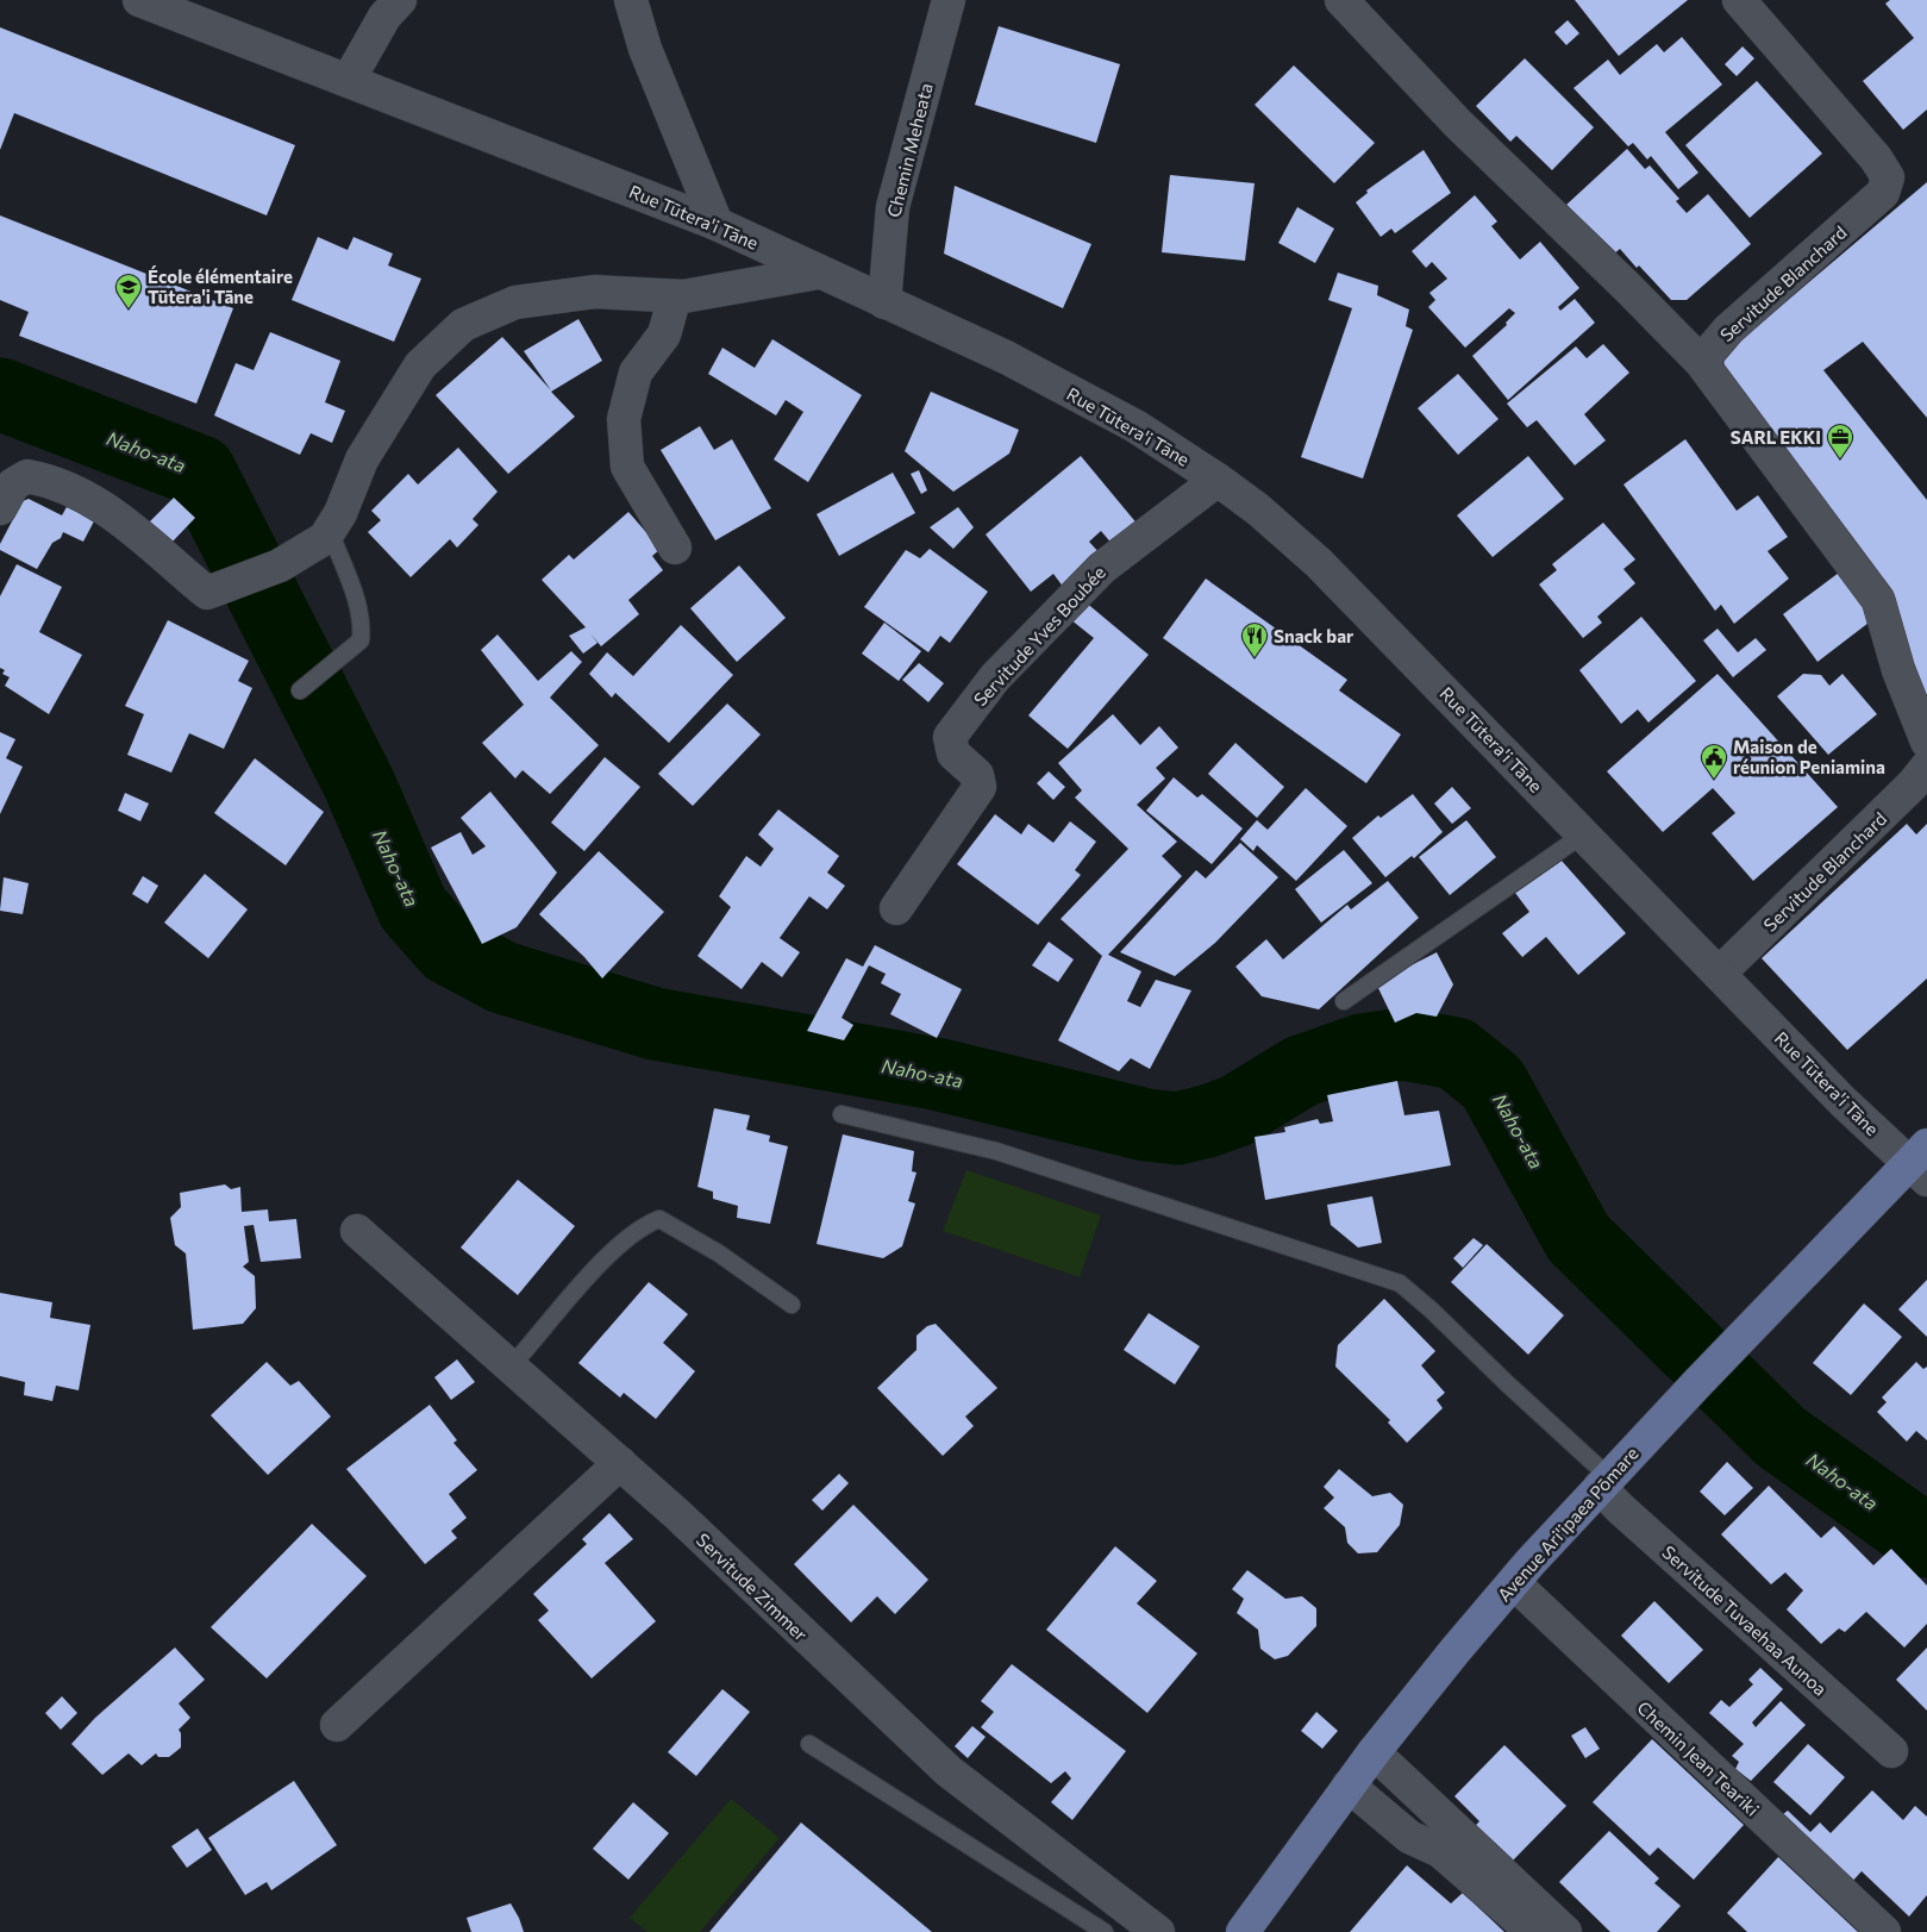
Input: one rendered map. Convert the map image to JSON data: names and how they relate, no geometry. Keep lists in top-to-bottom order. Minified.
{"streets":{"main road":["Avenue Ari'ipaea Pōmare"],"street":["Chemin Meheata","Rue Tūtera'i Tāne","Servitude Blanchard","Servitude Yves Boubée","Servitude Zimmer","Servitude Tuvaehaa Aunoa","Chemin Jean Teariki"]},"crossings":[["Chemin Meheata","Rue Tūtera'i Tāne"],["Rue Tūtera'i Tāne","Servitude Blanchard"],["Rue Tūtera'i Tāne","Servitude Yves Boubée"],["Rue Tūtera'i Tāne","Avenue Ari'ipaea Pōmare"],["Avenue Ari'ipaea Pōmare","Servitude Tuvaehaa Aunoa"],["Avenue Ari'ipaea Pōmare","Chemin Jean Teariki"]],"water":["Naho-ata"],"places":{"school or university":["École élémentaire Tūtera'i Tāne"],"office":["SARL EKKI"],"restaurant":["Snack bar"],"public building":["Maison de réunion Peniamina"]}}
